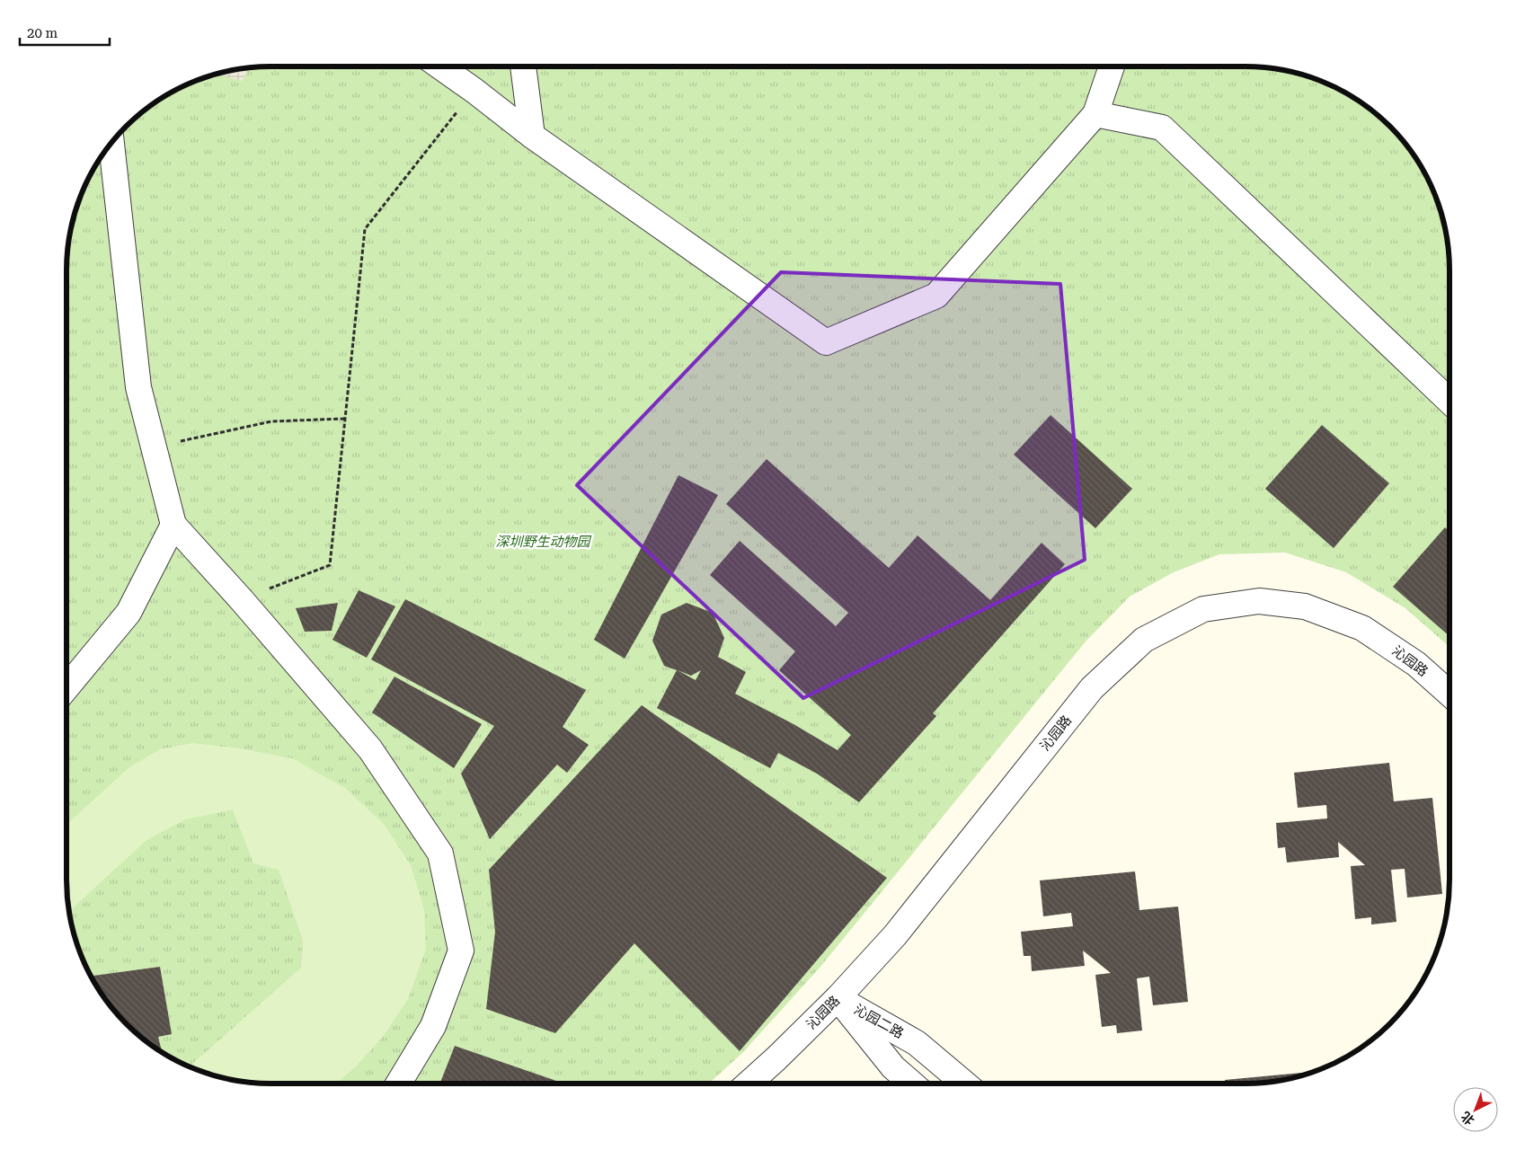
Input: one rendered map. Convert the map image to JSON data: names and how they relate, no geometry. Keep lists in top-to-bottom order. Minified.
{"streets":{"street":["沁园路","沁园二路"]},"crossings":[["沁园路","沁园二路"]],"parks":["深圳野生动物园"],"scale_bar":"20 m","north":"bottom left"}
